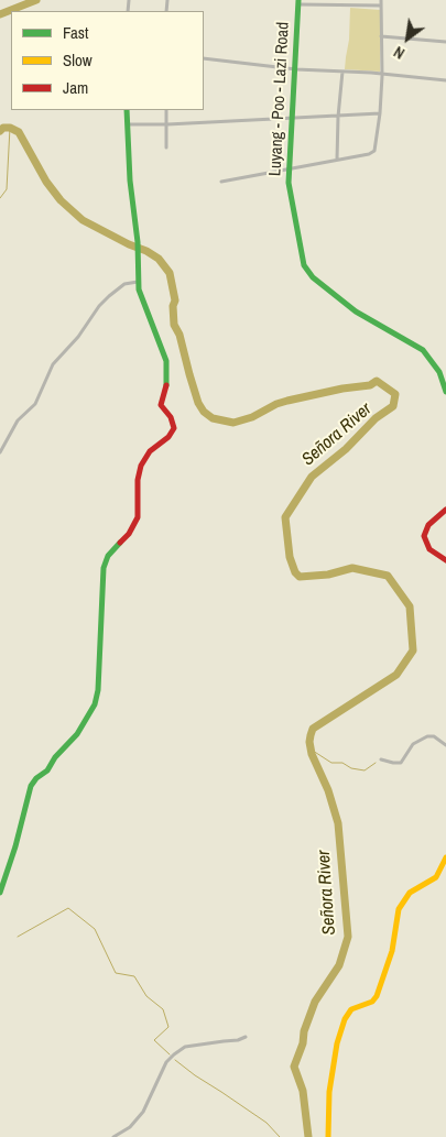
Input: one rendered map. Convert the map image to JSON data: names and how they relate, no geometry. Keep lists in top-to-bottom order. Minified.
{"streets":{"main road":["Luyang - Poo - Lazi Road"]},"water":["Señora River"],"legend":["Fast","Slow","Jam"],"north":"bottom left"}
